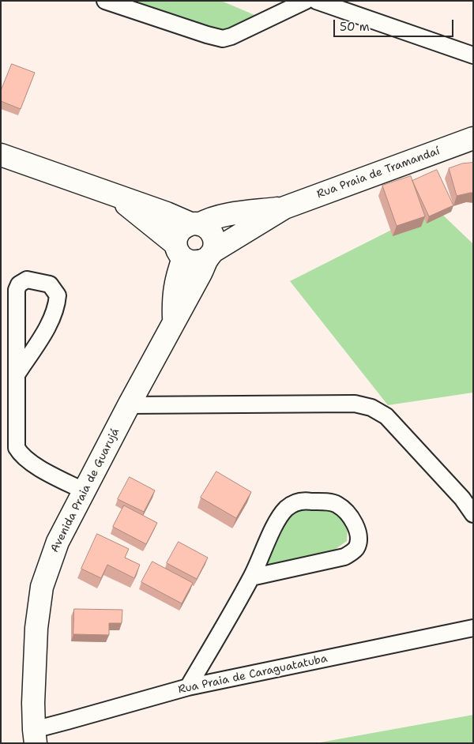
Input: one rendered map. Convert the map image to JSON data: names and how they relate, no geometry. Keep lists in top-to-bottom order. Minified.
{"streets":{"street":["Rua Praia de Tramandaí","Avenida Praia de Guarujá","Rua Praia de Caraguatatuba"]},"crossings":[["Rua Praia de Tramandaí","Avenida Praia de Guarujá"],["Avenida Praia de Guarujá","Rua Praia de Caraguatatuba"]],"scale_bar":"50 m"}
